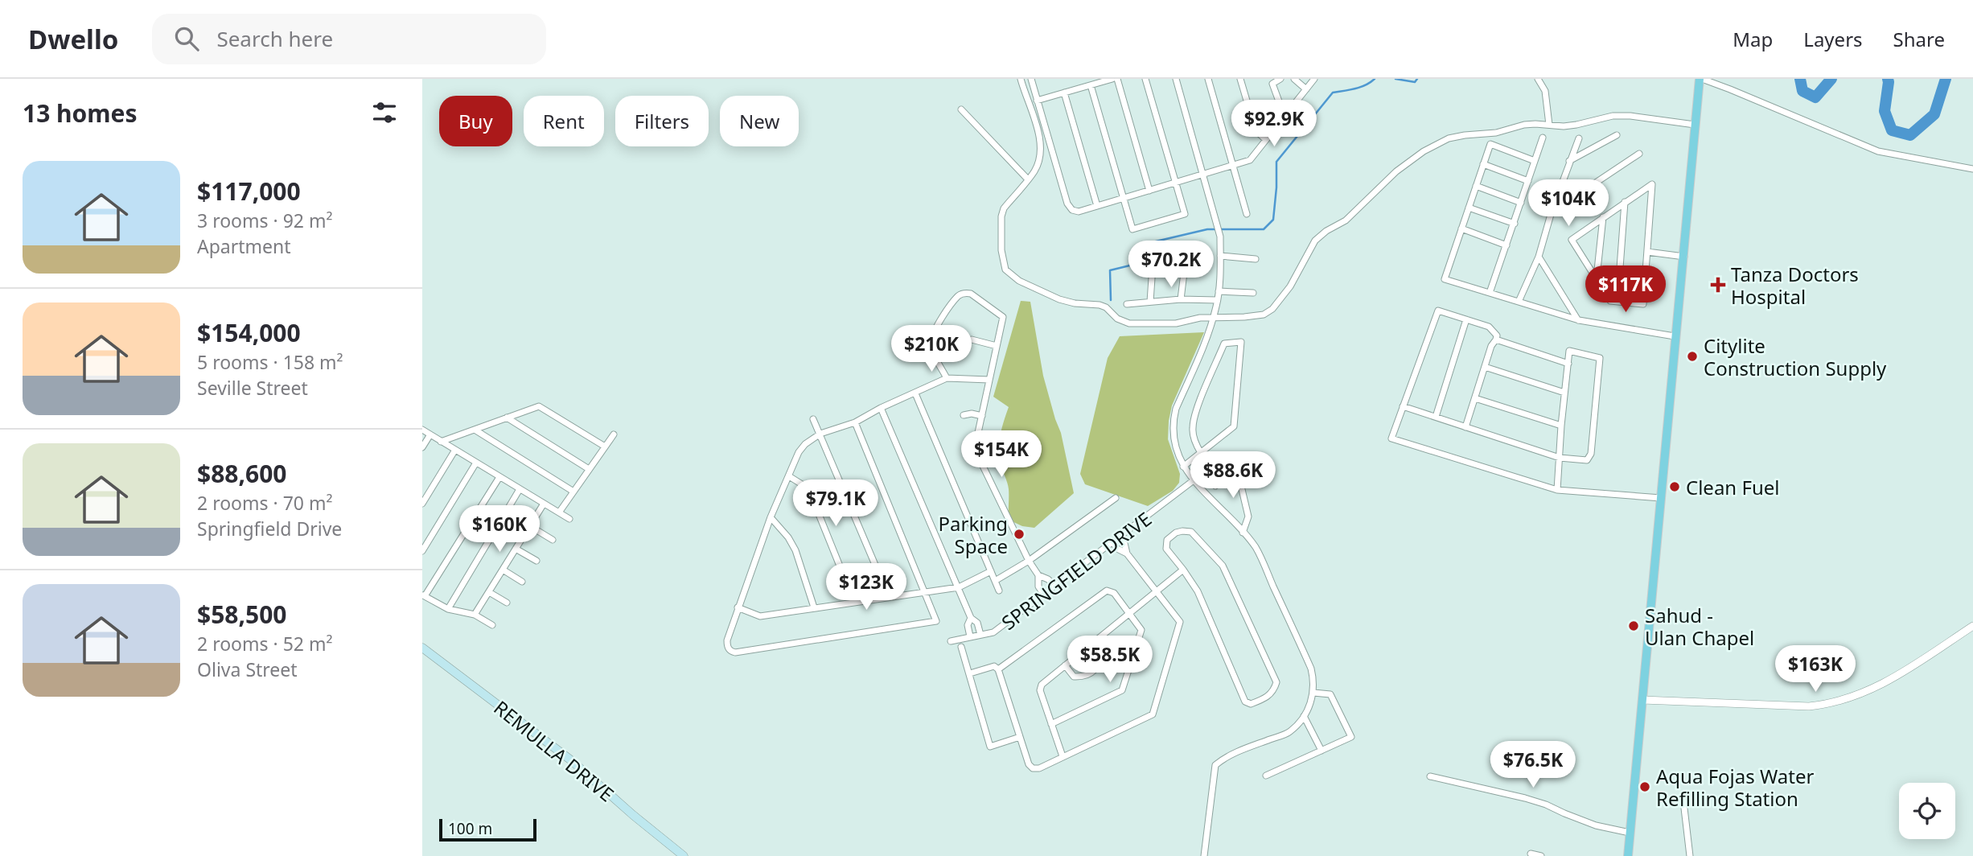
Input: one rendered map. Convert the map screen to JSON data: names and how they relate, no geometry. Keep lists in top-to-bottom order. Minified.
{"streets":{"main road":["REMULLA DRIVE"],"street":["SPRINGFIELD DRIVE"]},"places":{"health":["Tanza Doctors Hospital"],"other":["Citylite Construction Supply","Clean Fuel","Parking Space","Sahud - Ulan Chapel","Aqua Fojas Water Refilling Station"]},"scale_bar":"100 m","page":{"header":"Dwello","search":"Search here","nav":["Map","Layers","Share"],"heading":"13 homes","chip":["Buy","Rent","Filters","New"],"price":["$92.9K","$104K","$70.2K","$117K","$210K","$154K","$88.6K","$79.1K","$160K","$123K","$58.5K","$163K","$76.5K"],"list":[{"name":"$117,000","note":"3 rooms · 92 m² · Apartment"},{"name":"$154,000","note":"5 rooms · 158 m² · Seville Street"},{"name":"$88,600","note":"2 rooms · 70 m² · Springfield Drive"},{"name":"$58,500","note":"2 rooms · 52 m² · Oliva Street"}],"scale":"100 m"}}
